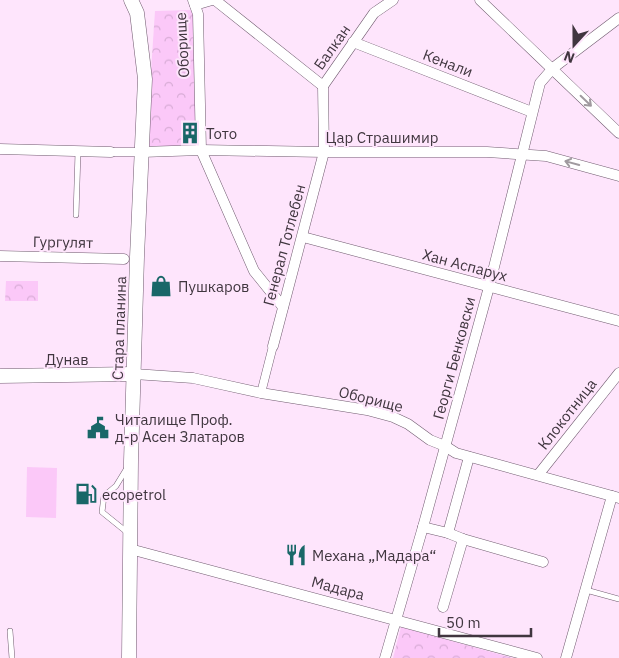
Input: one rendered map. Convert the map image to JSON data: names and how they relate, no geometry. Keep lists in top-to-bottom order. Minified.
{"streets":{"main road":["Стара планина","Дунав"],"street":["Оборище","Балкан","Кенали","Цар Страшимир","Гургулят","Генерал Тотлебен","Хан Аспарух","Георги Бенковски","Клокотница","Мадара"]},"crossings":[["Оборище","Цар Страшимир"],["Оборище","Генерал Тотлебен"],["Оборище","Стара планина"],["Оборище","Георги Бенковски"],["Оборище","Дунав"],["Оборище","Клокотница"],["Балкан","Кенали"],["Балкан","Цар Страшимир"],["Балкан","Генерал Тотлебен"],["Кенали","Георги Бенковски"],["Цар Страшимир","Генерал Тотлебен"],["Цар Страшимир","Стара планина"],["Цар Страшимир","Георги Бенковски"],["Гургулят","Стара планина"],["Генерал Тотлебен","Хан Аспарух"],["Хан Аспарух","Георги Бенковски"],["Стара планина","Дунав"],["Стара планина","Мадара"],["Георги Бенковски","Мадара"]],"places":{"building":["Тото"],"shop":["Пушкаров"],"public building":["Читалище Проф. д-р Асен Златаров"],"fuel station":["ecopetrol"],"restaurant":["Механа „Мадара“"]},"scale_bar":"50 m","north":"bottom"}
